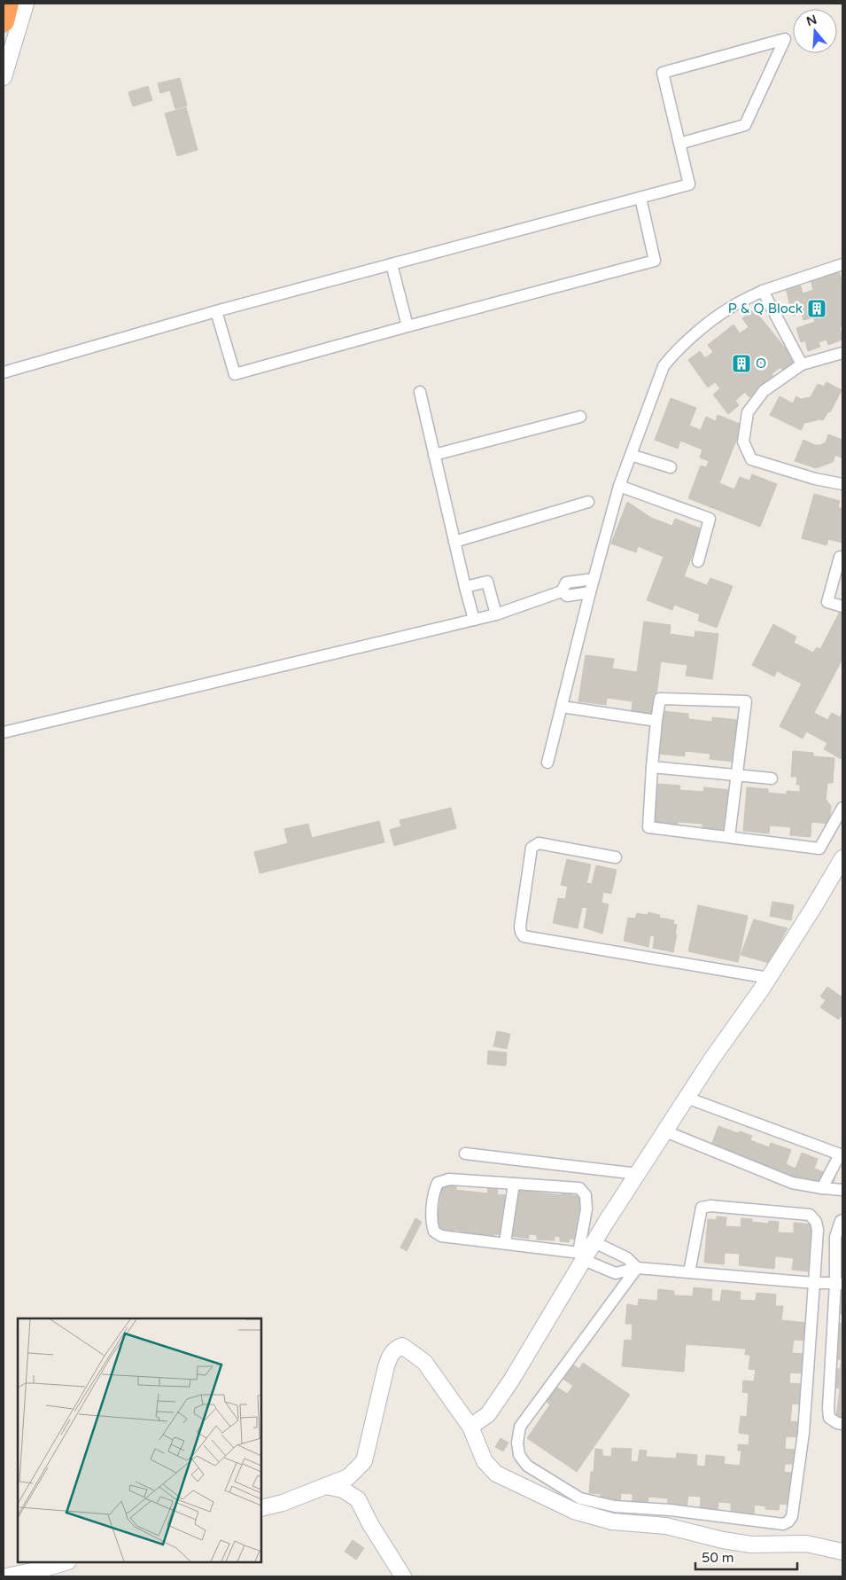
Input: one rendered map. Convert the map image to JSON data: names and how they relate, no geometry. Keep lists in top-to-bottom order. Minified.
{"places":{"building":["P & Q Block","O"]},"scale_bar":"50 m","north":"top"}
